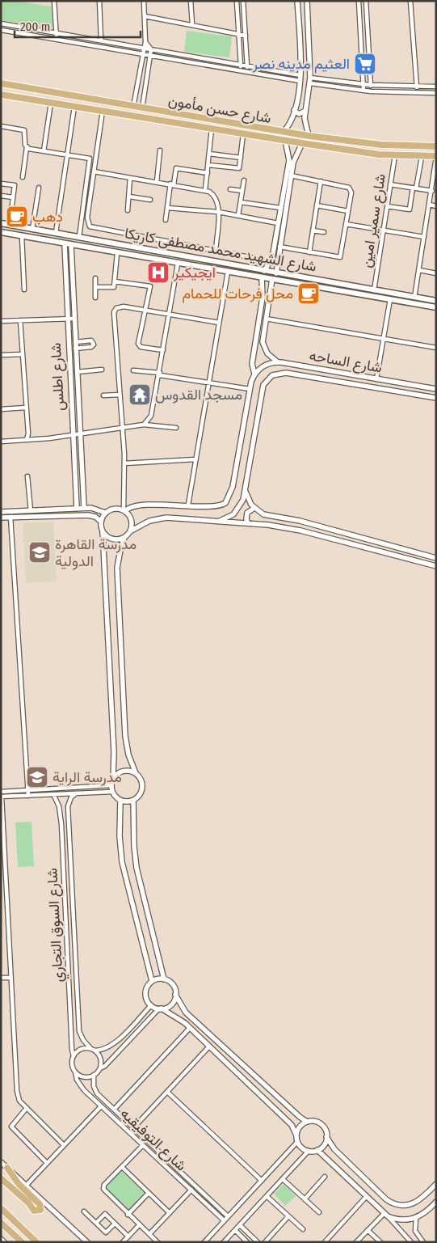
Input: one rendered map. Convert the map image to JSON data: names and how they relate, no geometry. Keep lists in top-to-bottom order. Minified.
{"streets":{"main road":["شارع حسن مأمون","شارع الشهيد محمد مصطفى كاريكا"],"street":["شارع سمير امين","شارع الساحه","شارع اطلس","شارع السوق التجاري","شارع التوفيقيه"]},"crossings":[["شارع حسن مأمون","شارع سمير امين"],["شارع سمير امين","شارع الشهيد محمد مصطفى كاريكا"],["شارع الشهيد محمد مصطفى كاريكا","شارع اطلس"],["شارع السوق التجاري","شارع التوفيقيه"]],"places":{"supermarket":["العثيم مدينه نصر"],"cafe":["دهب","محل فرحات للحمام"],"hospital":["ايجيكير"],"temple":["مسجد القدوس"],"school or university":["مدرسة القاهرة الدولية","مدرسة الراية"]},"scale_bar":"200 m"}
